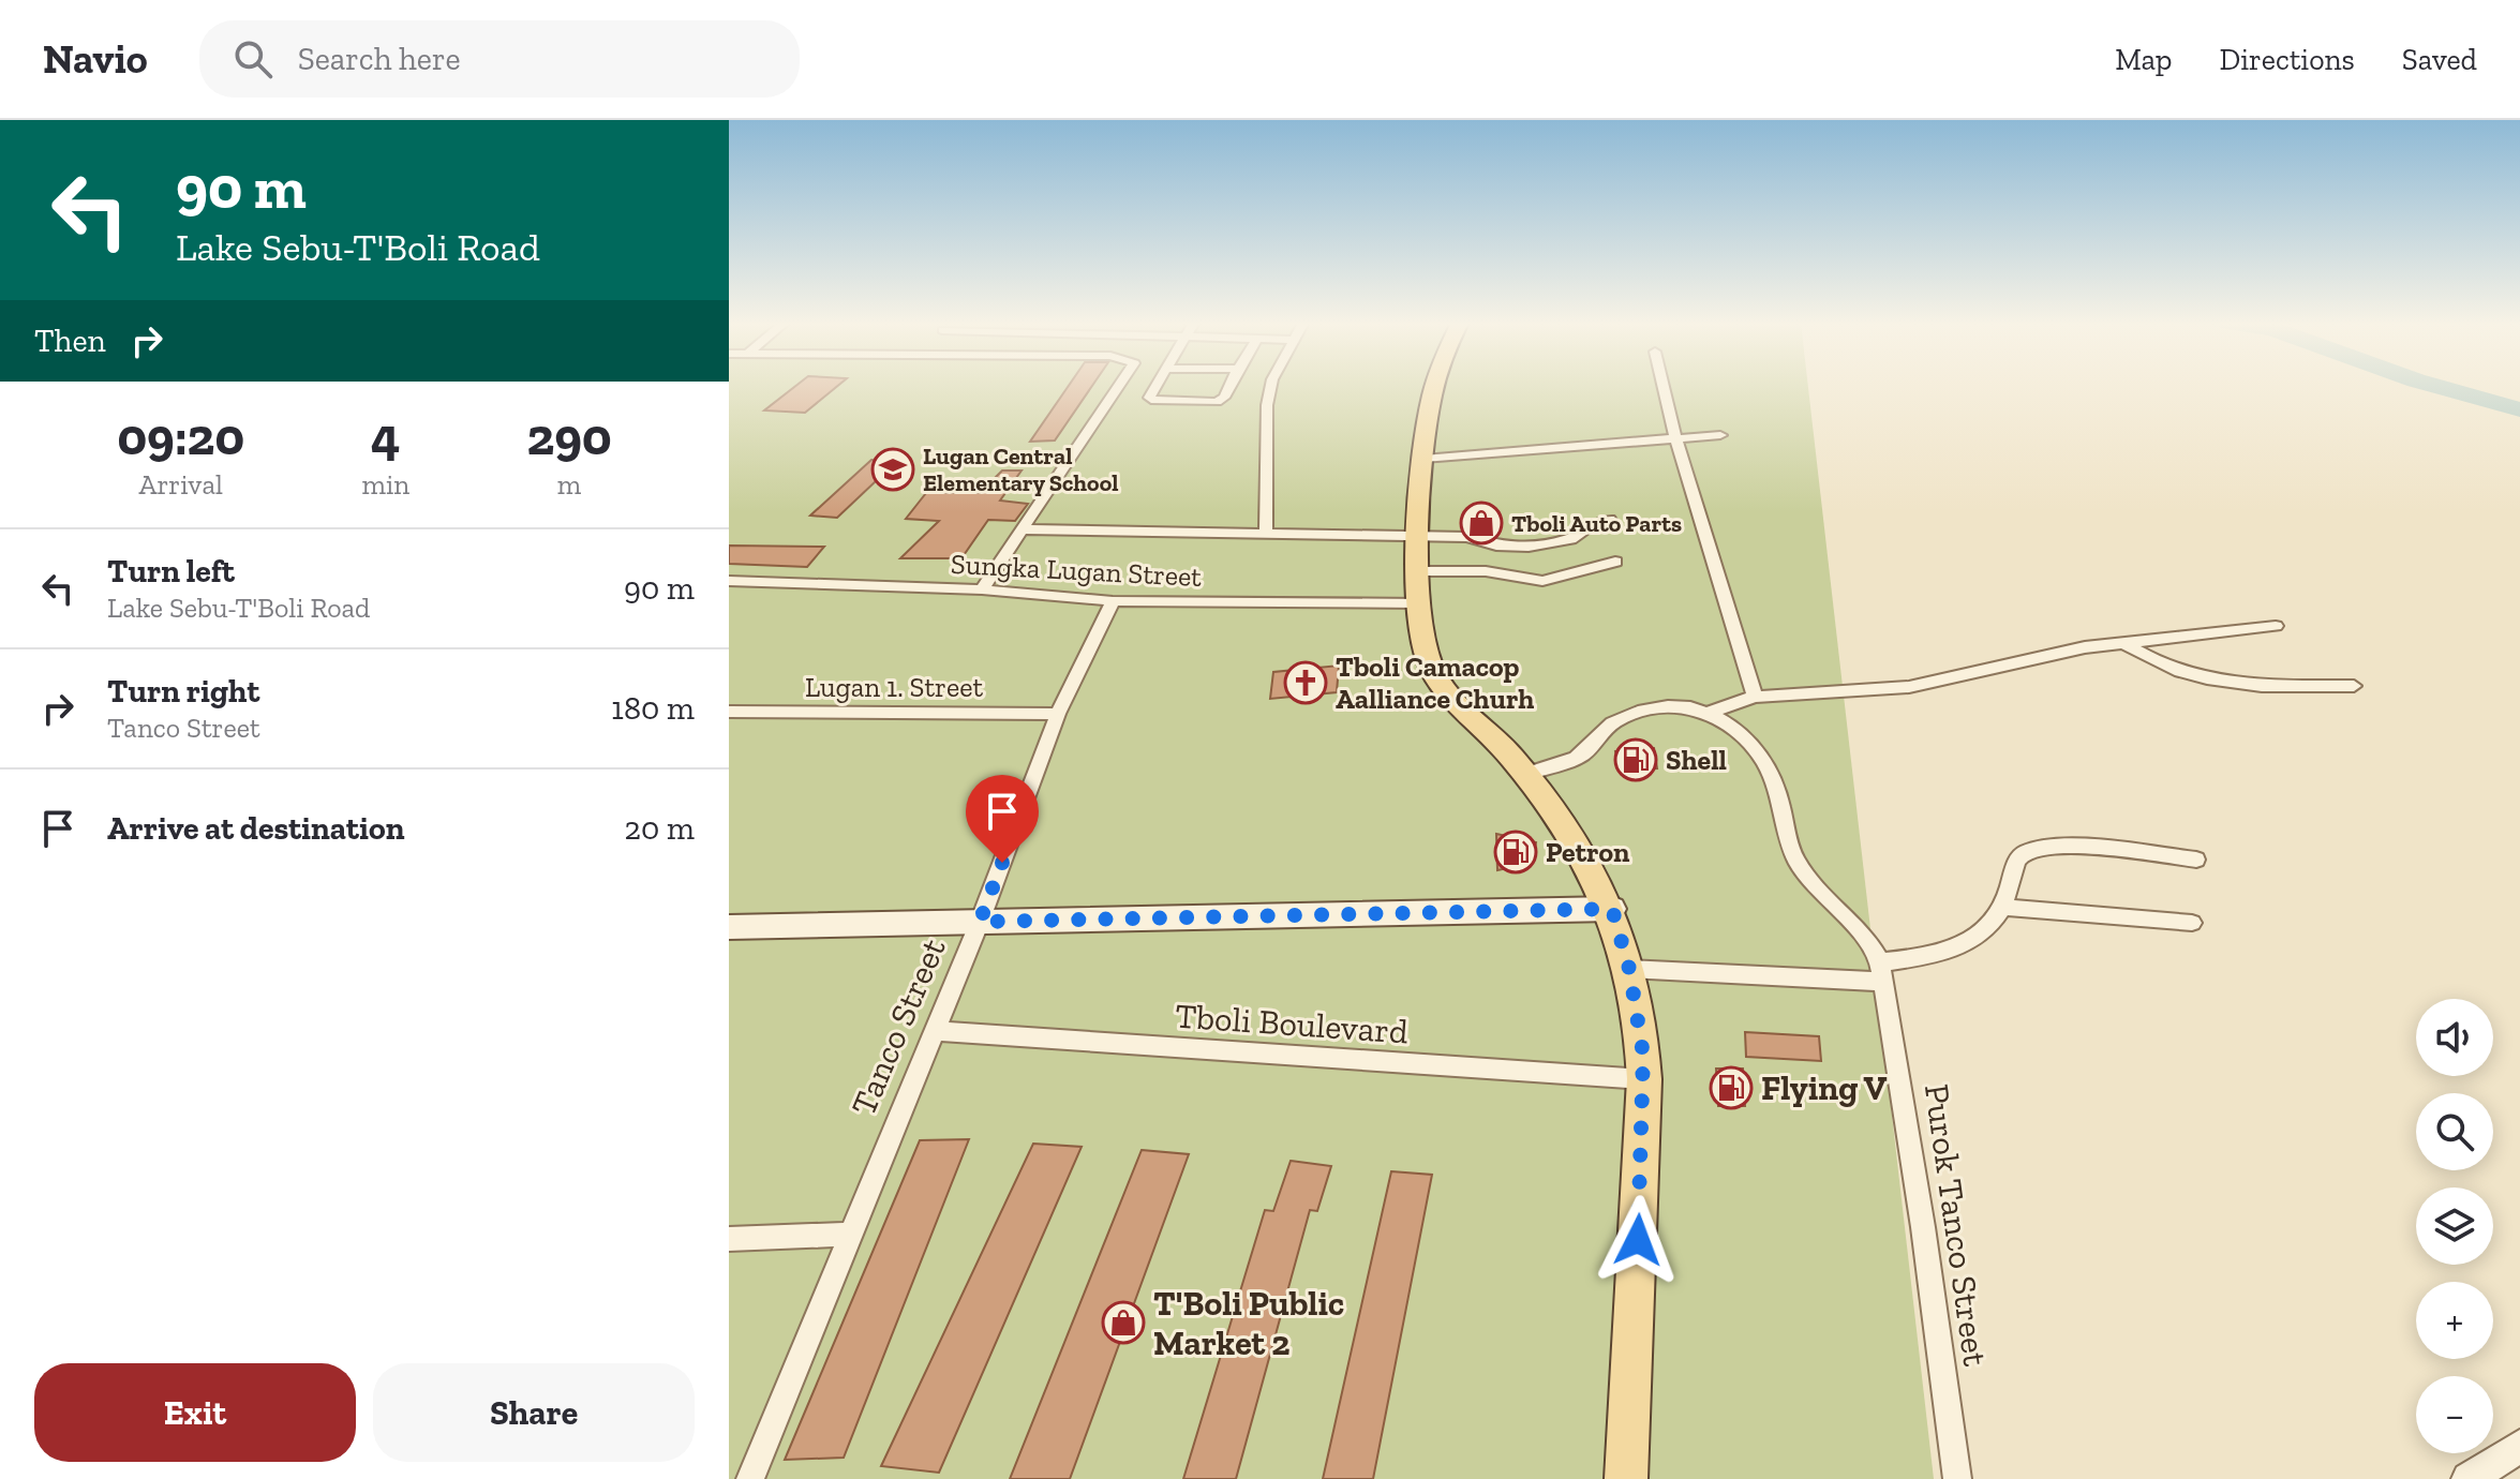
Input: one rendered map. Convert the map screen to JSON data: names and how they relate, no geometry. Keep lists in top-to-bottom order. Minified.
{"streets":{"street":["Sungka Lugan Street","Lugan 1. Street","Tboli Boulevard","Tanco Street","Purok Tanco Street"]},"crossings":[["Sungka Lugan Street","Tanco Street"],["Lugan 1. Street","Tanco Street"],["Tboli Boulevard","Tanco Street"]],"places":{"school or university":["Lugan Central Elementary School"],"shop":["Tboli Auto Parts","T'Boli Public Market 2"],"church":["Tboli Camacop Aalliance Churh"],"fuel station":["Shell","Petron","Flying V"]},"page":{"header":"Navio","search":"Search here","nav":["Map","Directions","Saved"],"turn":["90 m","Lake Sebu-T'Boli Road"],"then":"Then","eta":["09:20","Arrival","4","min","290","m"],"list":[{"name":"Turn left","note":"Lake Sebu-T'Boli Road","value":"90 m"},{"name":"Turn right","note":"Tanco Street","value":"180 m"},{"name":"Arrive at destination","value":"20 m"}],"map_buttons":["+","−"],"buttons":["Exit","Share"]}}
